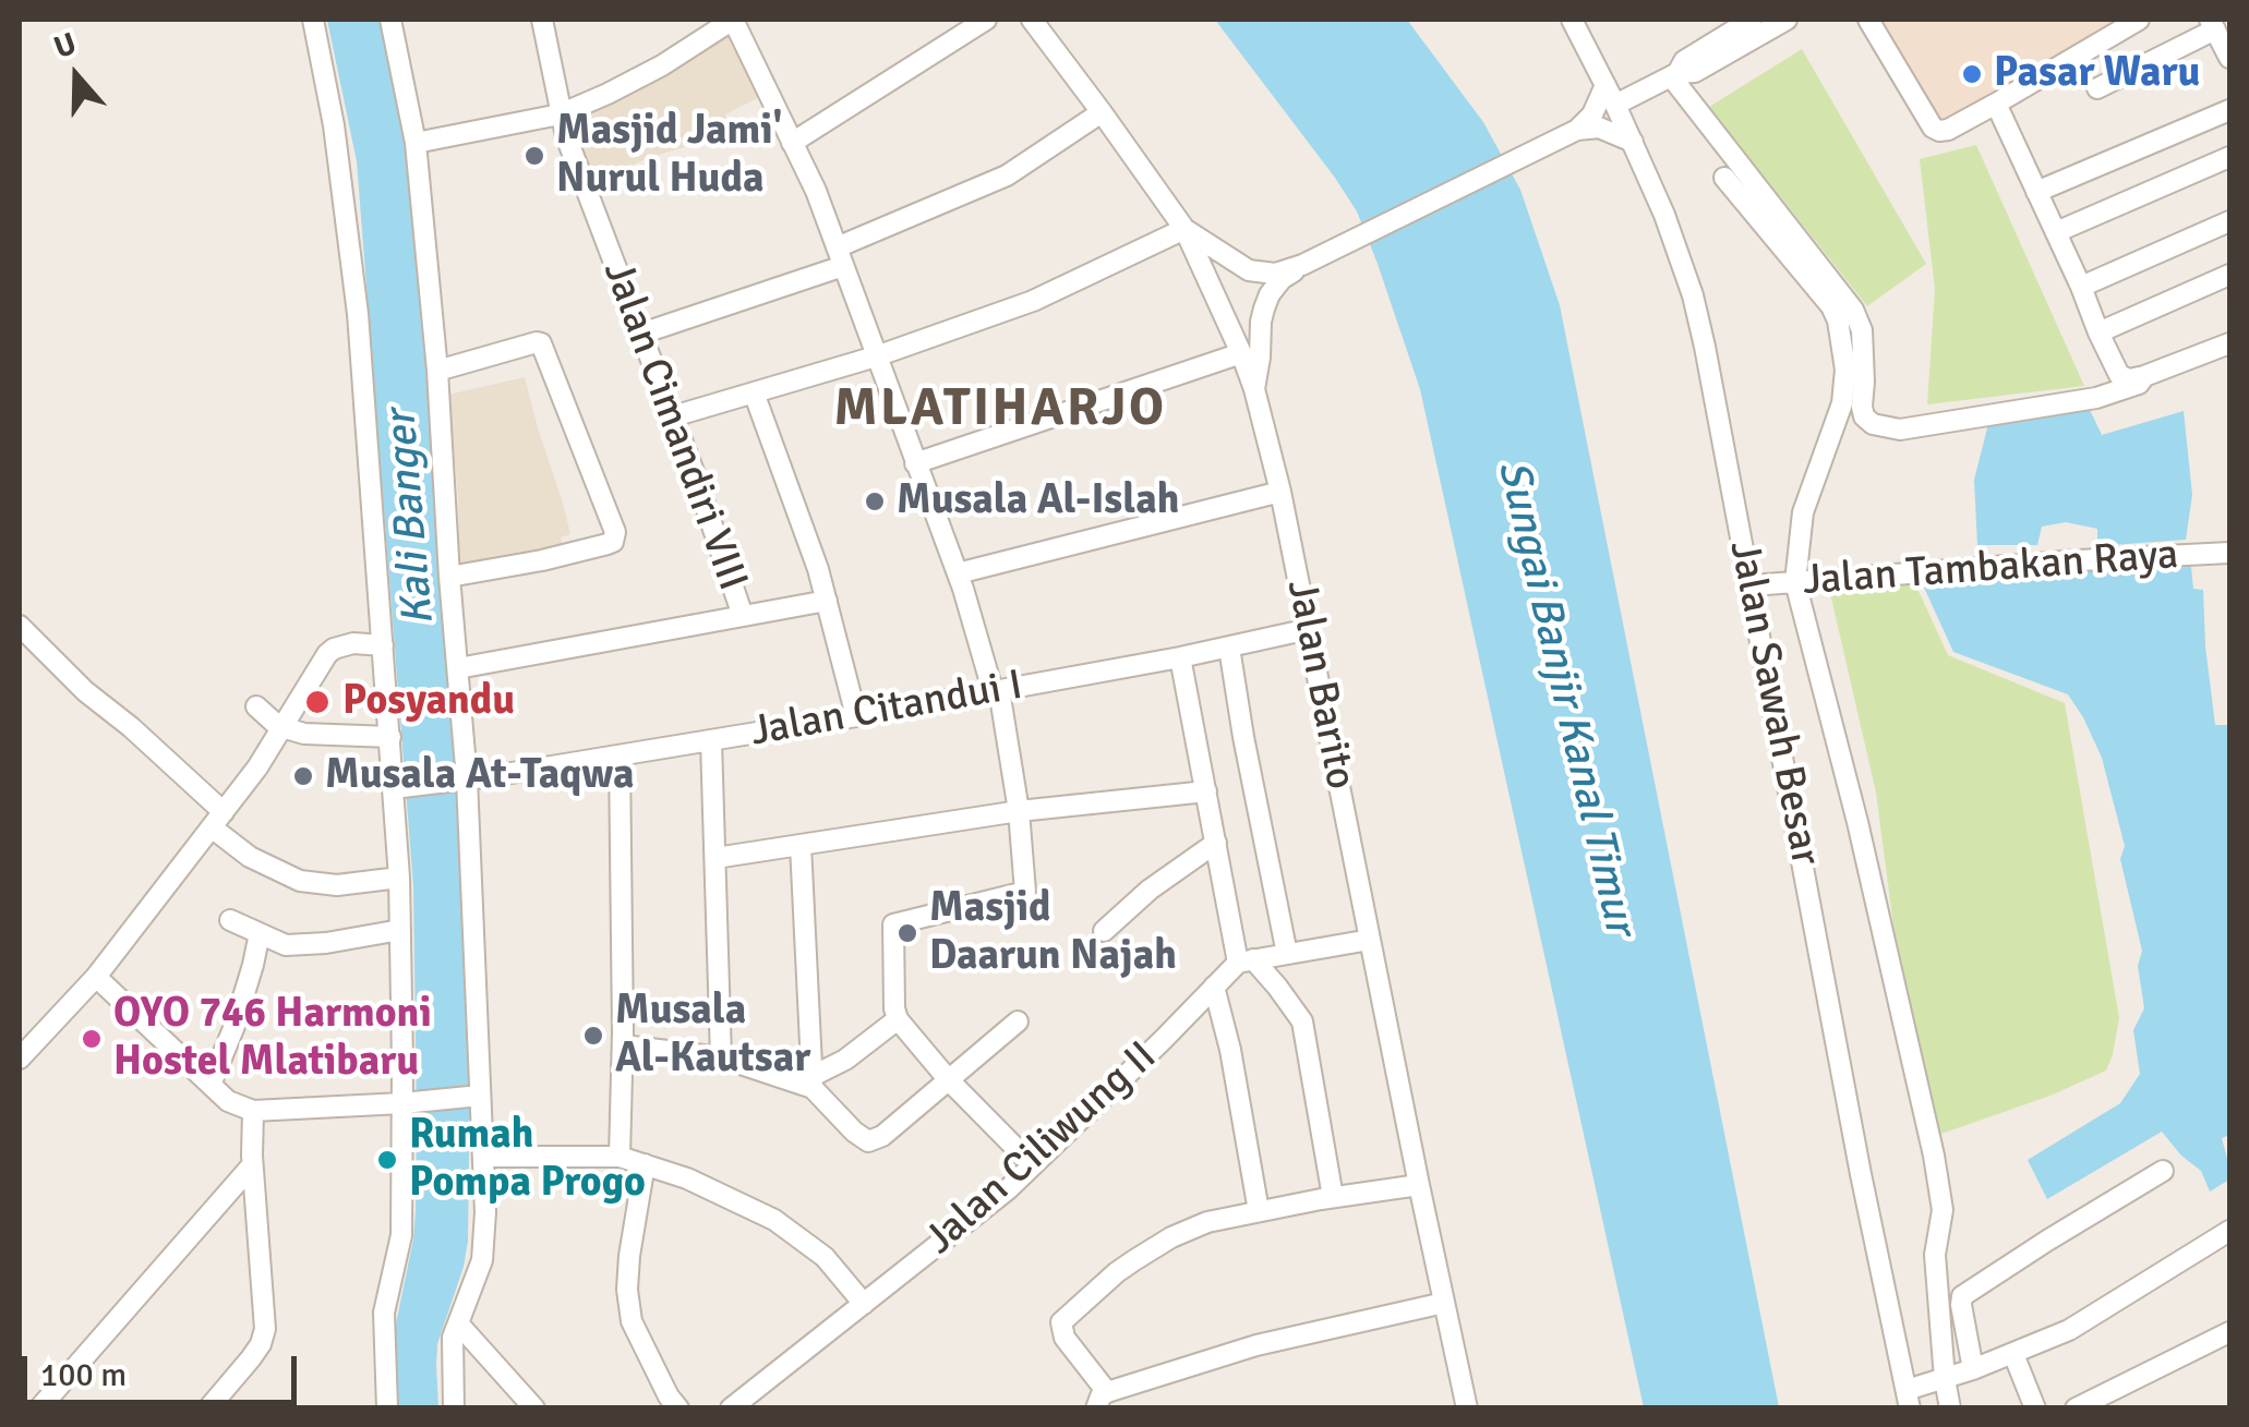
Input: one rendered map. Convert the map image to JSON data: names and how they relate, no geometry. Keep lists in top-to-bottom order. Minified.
{"streets":{"street":["Jalan Cimandiri VIII","Jalan Tambakan Raya","Jalan Barito","Jalan Sawah Besar","Jalan Citandui I","Jalan Ciliwung II"]},"crossings":[["Jalan Tambakan Raya","Jalan Sawah Besar"],["Jalan Barito","Jalan Citandui I"]],"districts":["MLATIHARJO"],"water":["Kali Banger","Sungai Banjir Kanal Timur"],"places":["Pasar Waru","Masjid Jami' Nurul Huda","Musala Al-Islah","Posyandu","Musala At-Taqwa","Masjid Daarun Najah","Musala Al-Kautsar","OYO 746 Harmoni Hostel Mlatibaru","Rumah Pompa Progo"],"scale_bar":"100 m","north":"top"}
